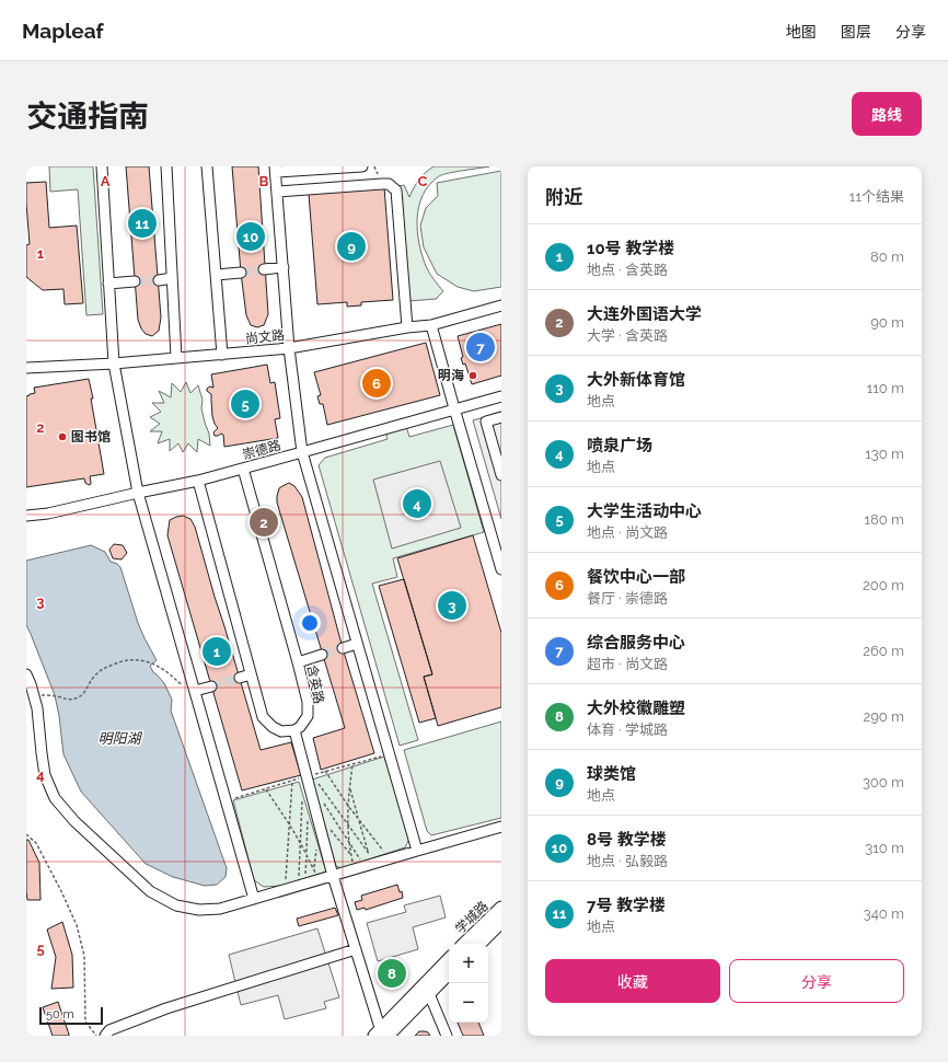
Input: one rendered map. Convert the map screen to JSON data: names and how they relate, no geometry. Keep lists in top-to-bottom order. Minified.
{"streets":{"main road":["学城路"],"street":["尚文路","崇德路","含英路"]},"crossings":[["崇德路","含英路"]],"water":["明阳湖"],"places":["明海","图书馆"],"scale_bar":"50 m","page":{"header":"Mapleaf","nav":["地图","图层","分享"],"title":"交通指南","buttons":["路线",["收藏","分享"]],"heading":["附近","11个结果"],"pins":["11","10","9","7","6","5","4","2","3","1","8"],"list":[{"mark":"1","name":"10号 教学楼","note":"地点 · 含英路","value":"80 m"},{"mark":"2","name":"大连外国语大学","note":"大学 · 含英路","value":"90 m"},{"mark":"3","name":"大外新体育馆","note":"地点","value":"110 m"},{"mark":"4","name":"喷泉广场","note":"地点","value":"130 m"},{"mark":"5","name":"大学生活动中心","note":"地点 · 尚文路","value":"180 m"},{"mark":"6","name":"餐饮中心一部","note":"餐厅 · 崇德路","value":"200 m"},{"mark":"7","name":"综合服务中心","note":"超市 · 尚文路","value":"260 m"},{"mark":"8","name":"大外校徽雕塑","note":"体育 · 学城路","value":"290 m"},{"mark":"9","name":"球类馆","note":"地点","value":"300 m"},{"mark":"10","name":"8号 教学楼","note":"地点 · 弘毅路","value":"310 m"},{"mark":"11","name":"7号 教学楼","note":"地点","value":"340 m"}],"map_buttons":["+","−"],"scale":"50 m"},"grid":{"columns":["A","B","C"],"rows":["1","2","3","4","5"]}}
